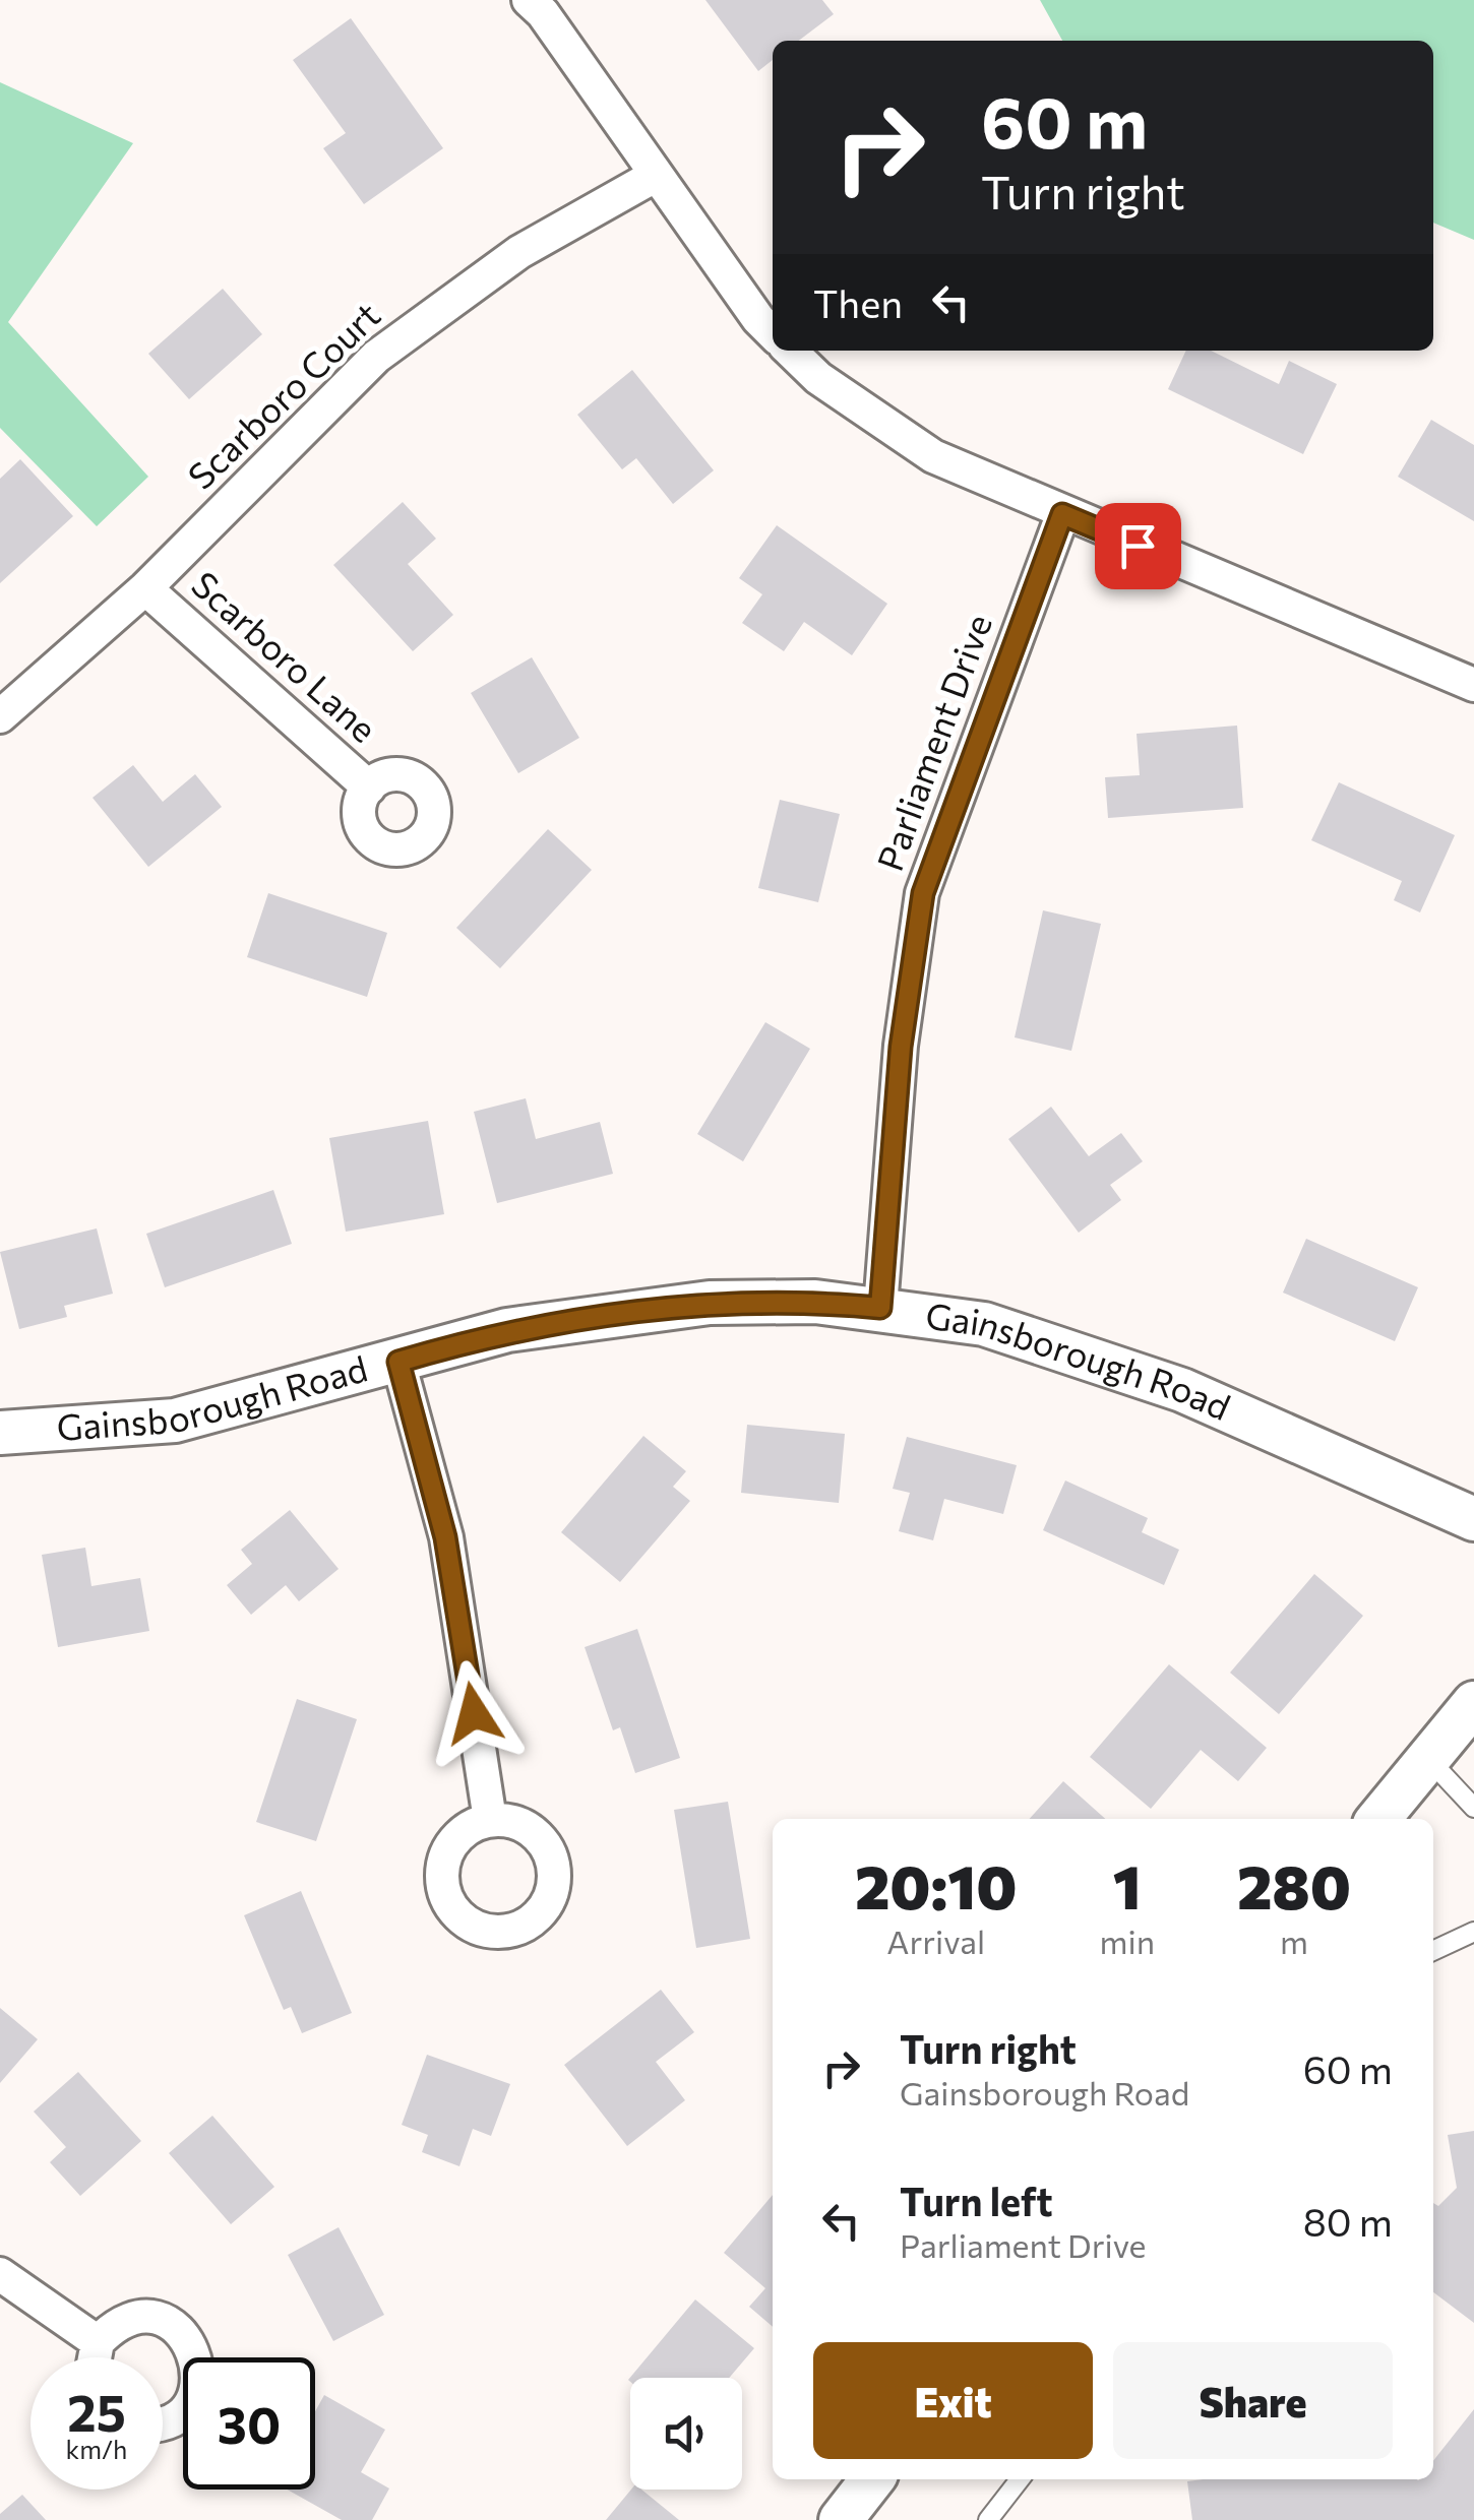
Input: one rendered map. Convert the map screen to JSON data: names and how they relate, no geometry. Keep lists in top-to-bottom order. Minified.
{"streets":{"street":["Scarboro Court","Scarboro Lane","Parliament Drive","Gainsborough Road"]},"crossings":[["Scarboro Court","Scarboro Lane"],["Parliament Drive","Gainsborough Road"]],"page":{"turn":["60 m","Turn right"],"then":"Then","eta":["20:10","Arrival","1","min","280","m"],"list":[{"name":"Turn right","note":"Gainsborough Road","value":"60 m"},{"name":"Turn left","note":"Parliament Drive","value":"80 m"}],"buttons":["Exit","Share"],"speed":"25 km/h","limit":"30"}}
